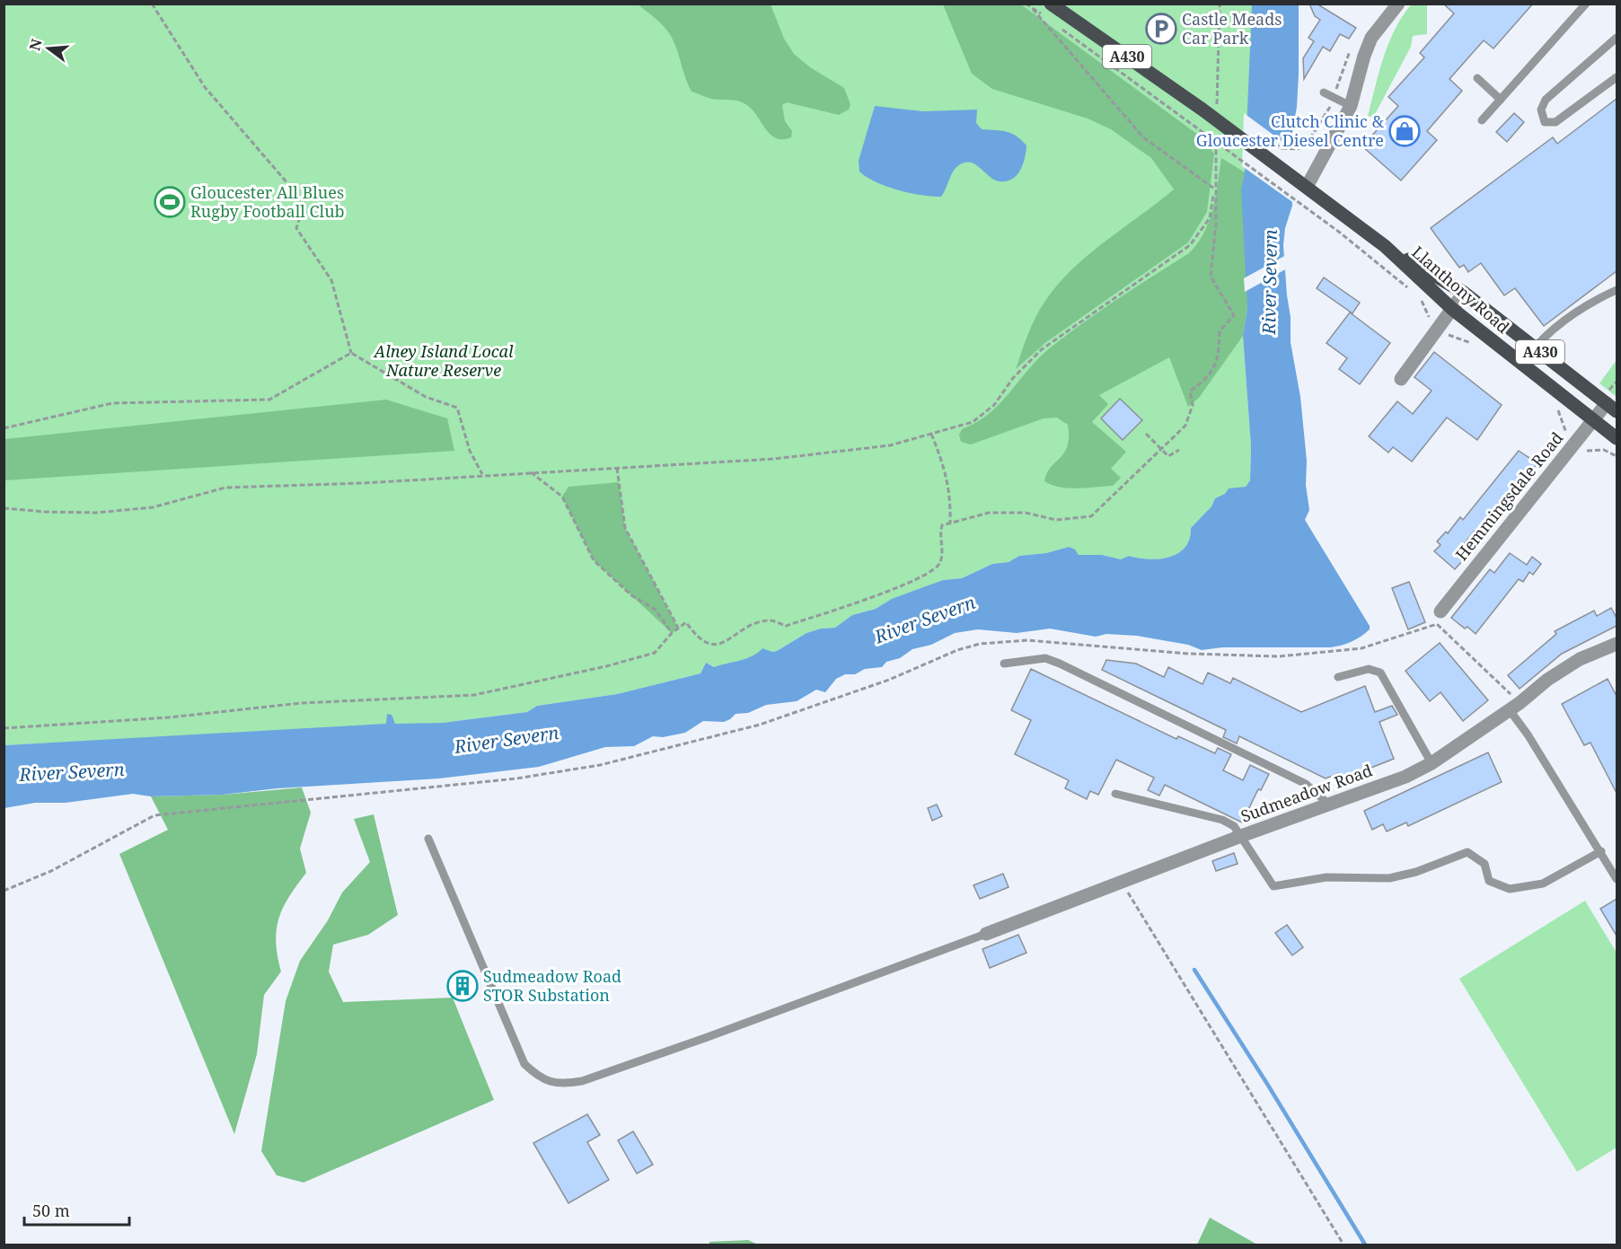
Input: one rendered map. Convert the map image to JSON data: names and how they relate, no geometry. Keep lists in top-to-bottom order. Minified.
{"streets":{"main road":["A430","Llanthony Road"],"street":["Hemmingsdale Road","Sudmeadow Road"]},"crossings":[["A430","Llanthony Road"],["Llanthony Road","Hemmingsdale Road"]],"water":["River Severn"],"parks":["Alney Island Local Nature Reserve"],"places":{"parking":["Castle Meads Car Park"],"shop":["Clutch Clinic & Gloucester Diesel Centre"],"sports":["Gloucester All Blues Rugby Football Club"],"building":["Sudmeadow Road STOR Substation"]},"scale_bar":"50 m","north":"left"}
